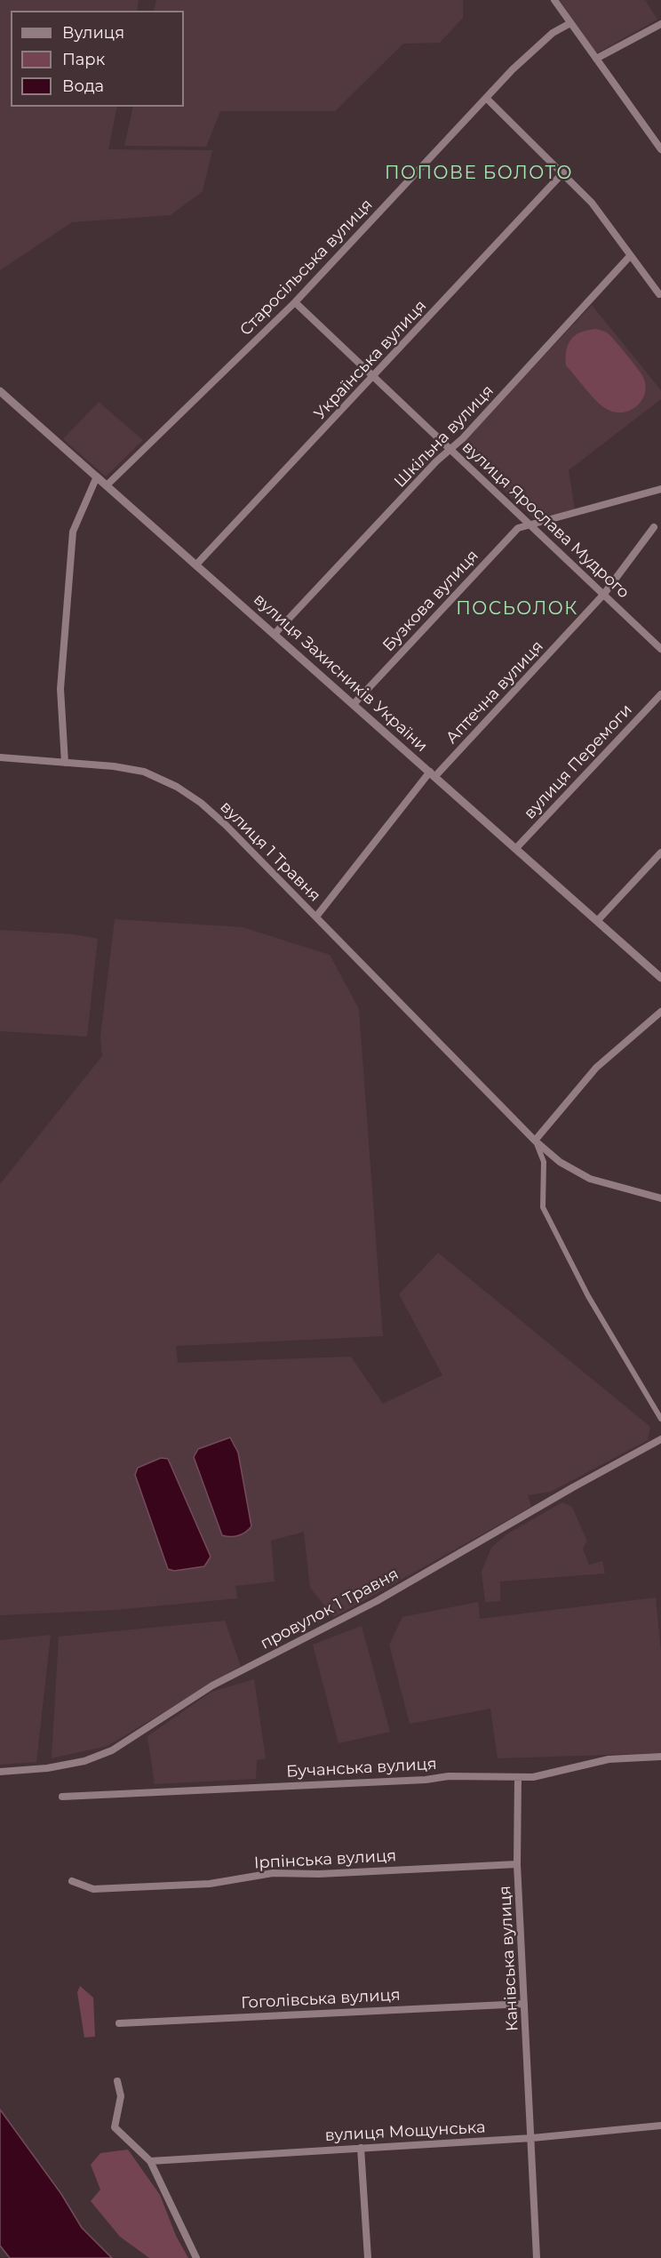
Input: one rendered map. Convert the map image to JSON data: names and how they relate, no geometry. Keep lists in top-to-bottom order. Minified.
{"streets":{"street":["Старосільська вулиця","Українська вулиця","Шкільна вулиця","вулиця Ярослава Мудрого","Бузкова вулиця","вулиця Захисників України","Аптечна вулиця","вулиця Перемоги","вулиця 1 Травня","провулок 1 Травня","Бучанська вулиця","Ірпінська вулиця","Канівська вулиця","Гоголівська вулиця","вулиця Мощунська"]},"crossings":[["Старосільська вулиця","вулиця Ярослава Мудрого"],["Старосільська вулиця","вулиця Захисників України"],["Українська вулиця","вулиця Ярослава Мудрого"],["Українська вулиця","вулиця Захисників України"],["Шкільна вулиця","вулиця Ярослава Мудрого"],["Шкільна вулиця","вулиця Захисників України"],["вулиця Ярослава Мудрого","Бузкова вулиця"],["вулиця Ярослава Мудрого","Аптечна вулиця"],["Бузкова вулиця","вулиця Захисників України"],["вулиця Захисників України","Аптечна вулиця"],["вулиця Захисників України","вулиця Перемоги"],["Аптечна вулиця","вулиця 1 Травня"],["Бучанська вулиця","Канівська вулиця"],["Ірпінська вулиця","Канівська вулиця"],["Канівська вулиця","Гоголівська вулиця"],["Канівська вулиця","вулиця Мощунська"]],"districts":["ПОПОВЕ БОЛОТО","ПОСЬОЛОК"],"legend":["Вулиця","Парк","Вода"]}
